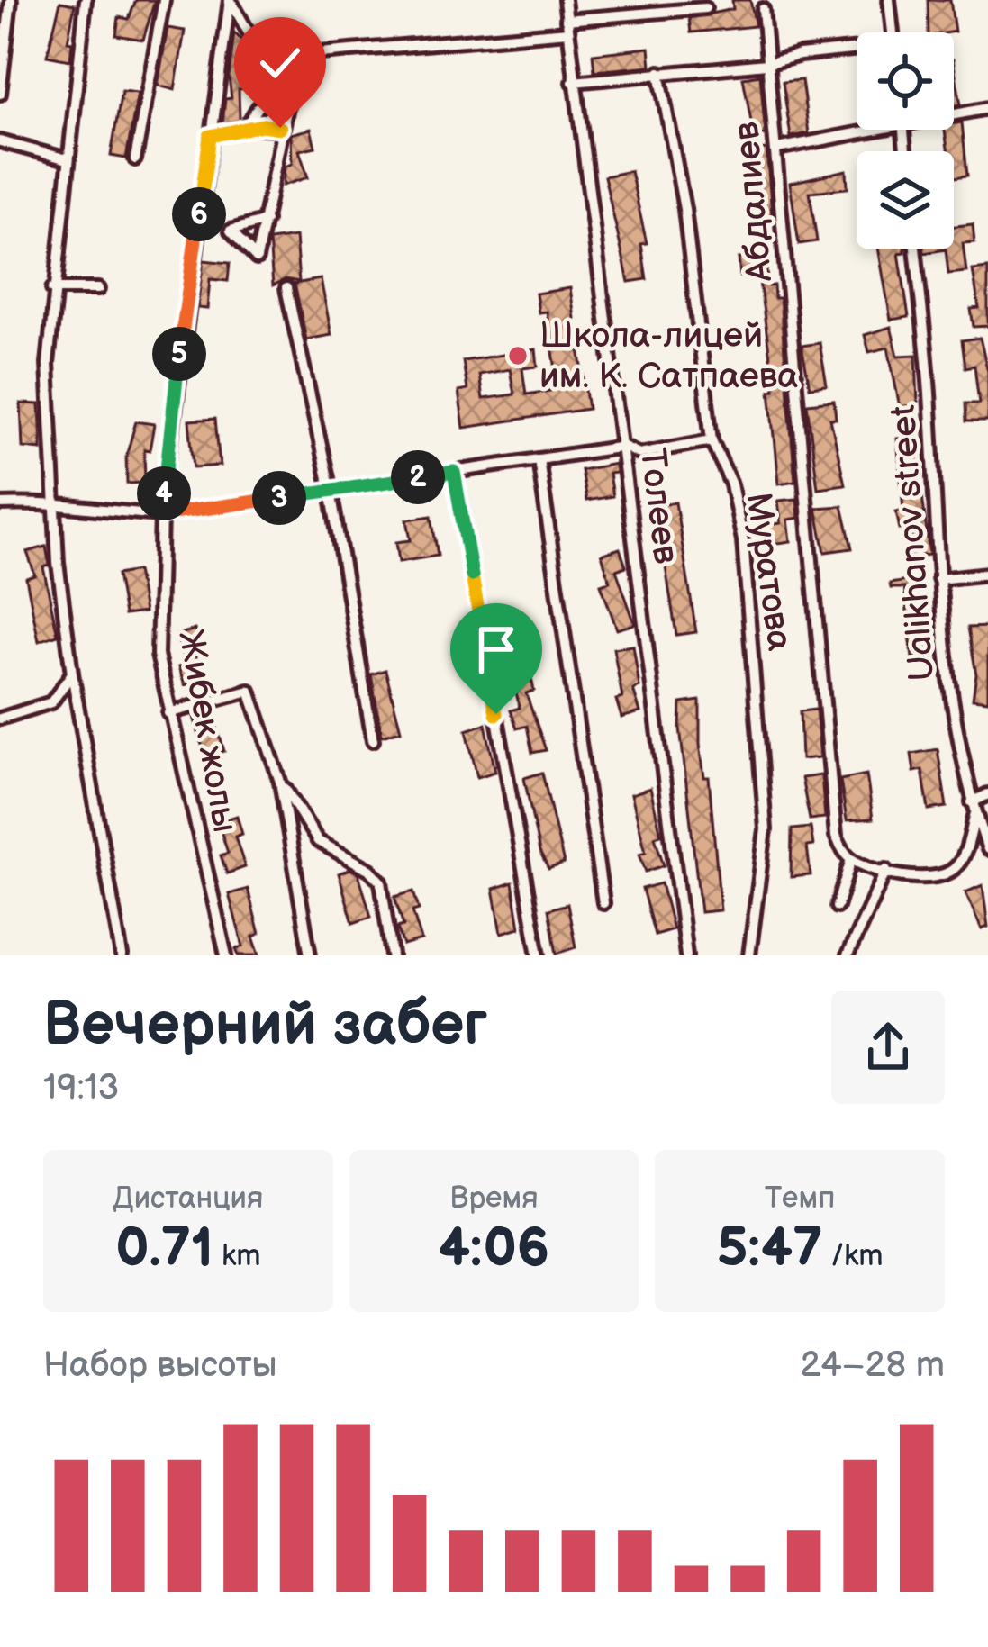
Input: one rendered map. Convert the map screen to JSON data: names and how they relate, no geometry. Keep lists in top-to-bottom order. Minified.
{"streets":{"street":["Абдалиев","Толеев","Ualikhanov street","Муратова","Жибек жолы"]},"places":["Школа-лицей им. К. Сатпаева"],"page":{"pins":["6","5","2","4","3"],"heading":["Вечерний забег","19:13"],"stats":[["Дистанция","0.71 km"],["Время","4:06"],["Темп","5:47 /km"]],"chart":["Набор высоты","24–28 m"]}}
